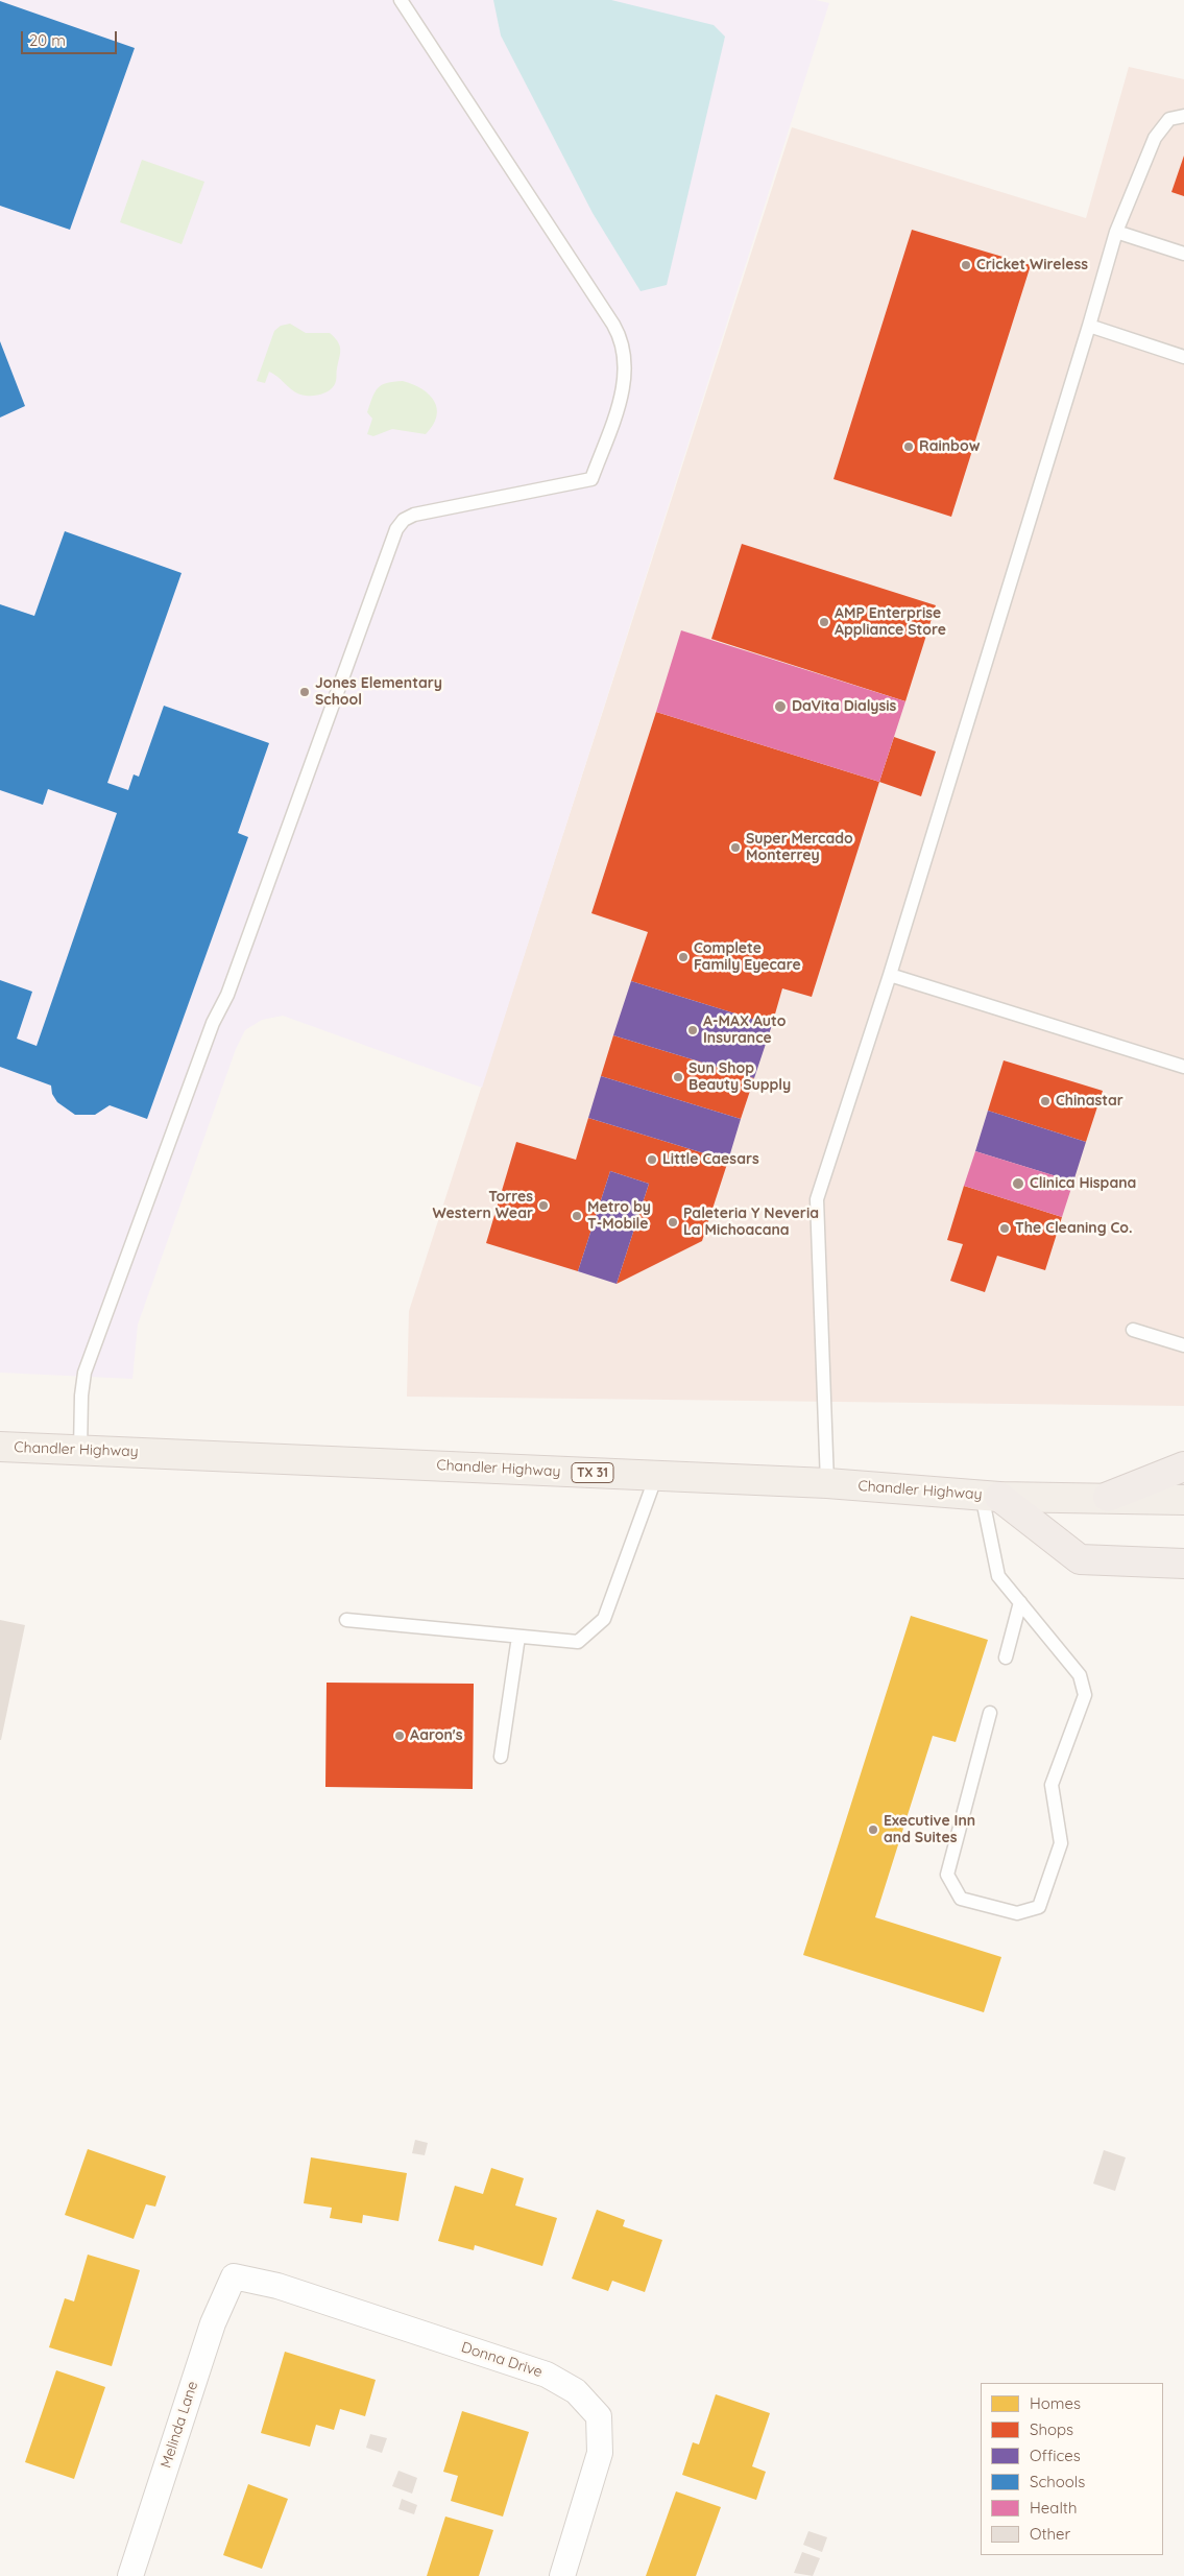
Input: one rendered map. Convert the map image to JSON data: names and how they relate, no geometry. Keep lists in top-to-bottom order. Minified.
{"streets":{"main road":["Chandler Highway","TX 31"],"street":["Donna Drive","Melinda Lane"]},"crossings":[["Donna Drive","Melinda Lane"]],"places":["Cricket Wireless","Rainbow","AMP Enterprise Appliance Store","Jones Elementary School","DaVita Dialysis","Super Mercado Monterrey","Complete Family Eyecare","A-MAX Auto Insurance","Sun Shop Beauty Supply","Chinastar","Little Caesars","Clinica Hispana","Torres Western Wear","Metro by T-Mobile","Paleteria Y Neveria La Michoacana","The Cleaning Co.","Aaron's","Executive Inn and Suites"],"legend":["Homes","Shops","Offices","Schools","Health","Other"],"scale_bar":"20 m"}
